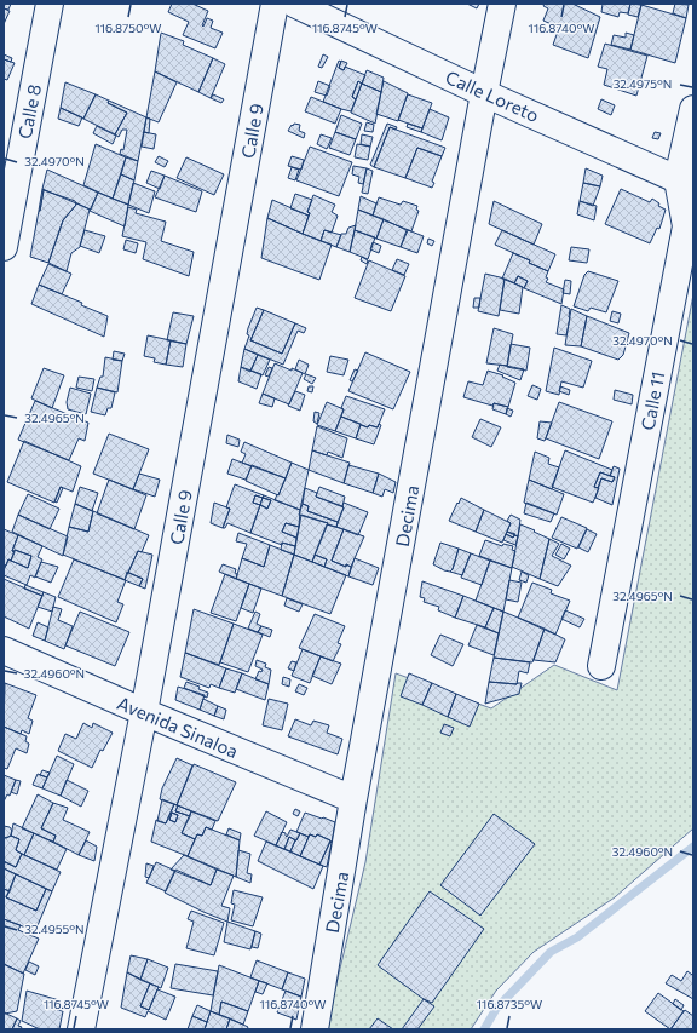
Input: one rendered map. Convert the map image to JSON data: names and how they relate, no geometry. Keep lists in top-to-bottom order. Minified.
{"streets":{"street":["Calle Loreto","Calle 8","Calle 9","Calle 11","Decima","Avenida Sinaloa"]},"crossings":[["Calle Loreto","Calle 11"],["Calle Loreto","Decima"],["Calle 9","Avenida Sinaloa"],["Decima","Avenida Sinaloa"]],"coordinates":["116.8750°W","116.8745°W","116.8740°W","32.4975°N","32.4970°N","32.4965°N","32.4960°N","32.4955°N","116.8735°W"]}
